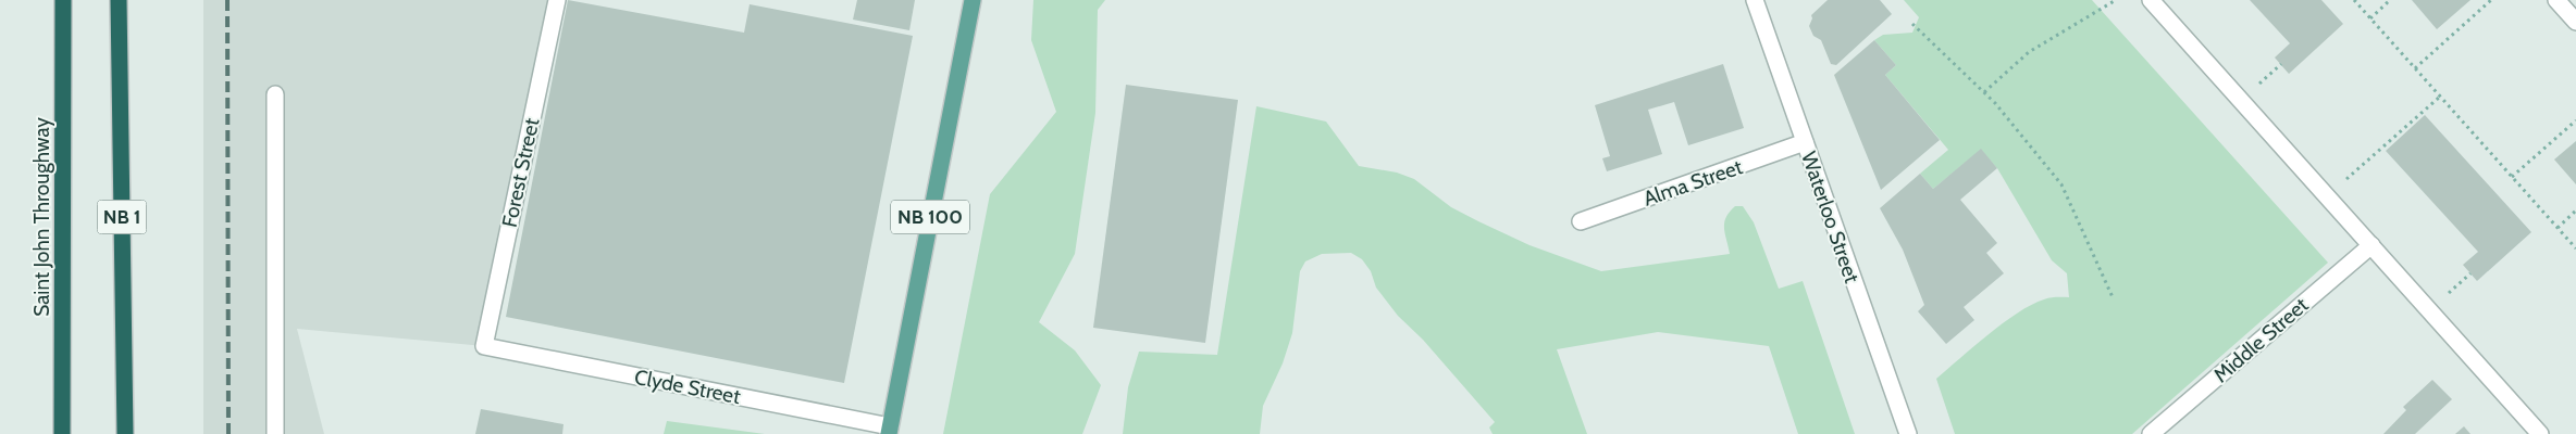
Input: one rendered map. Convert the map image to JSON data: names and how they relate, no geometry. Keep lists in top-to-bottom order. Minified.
{"streets":{"highway":["Saint John Throughway","NB 1"],"main road":["NB 100"],"street":["Forest Street","Alma Street","Waterloo Street","Middle Street","Clyde Street"]},"crossings":[["Forest Street","Clyde Street"],["Alma Street","Waterloo Street"],["NB 100","Clyde Street"]]}
